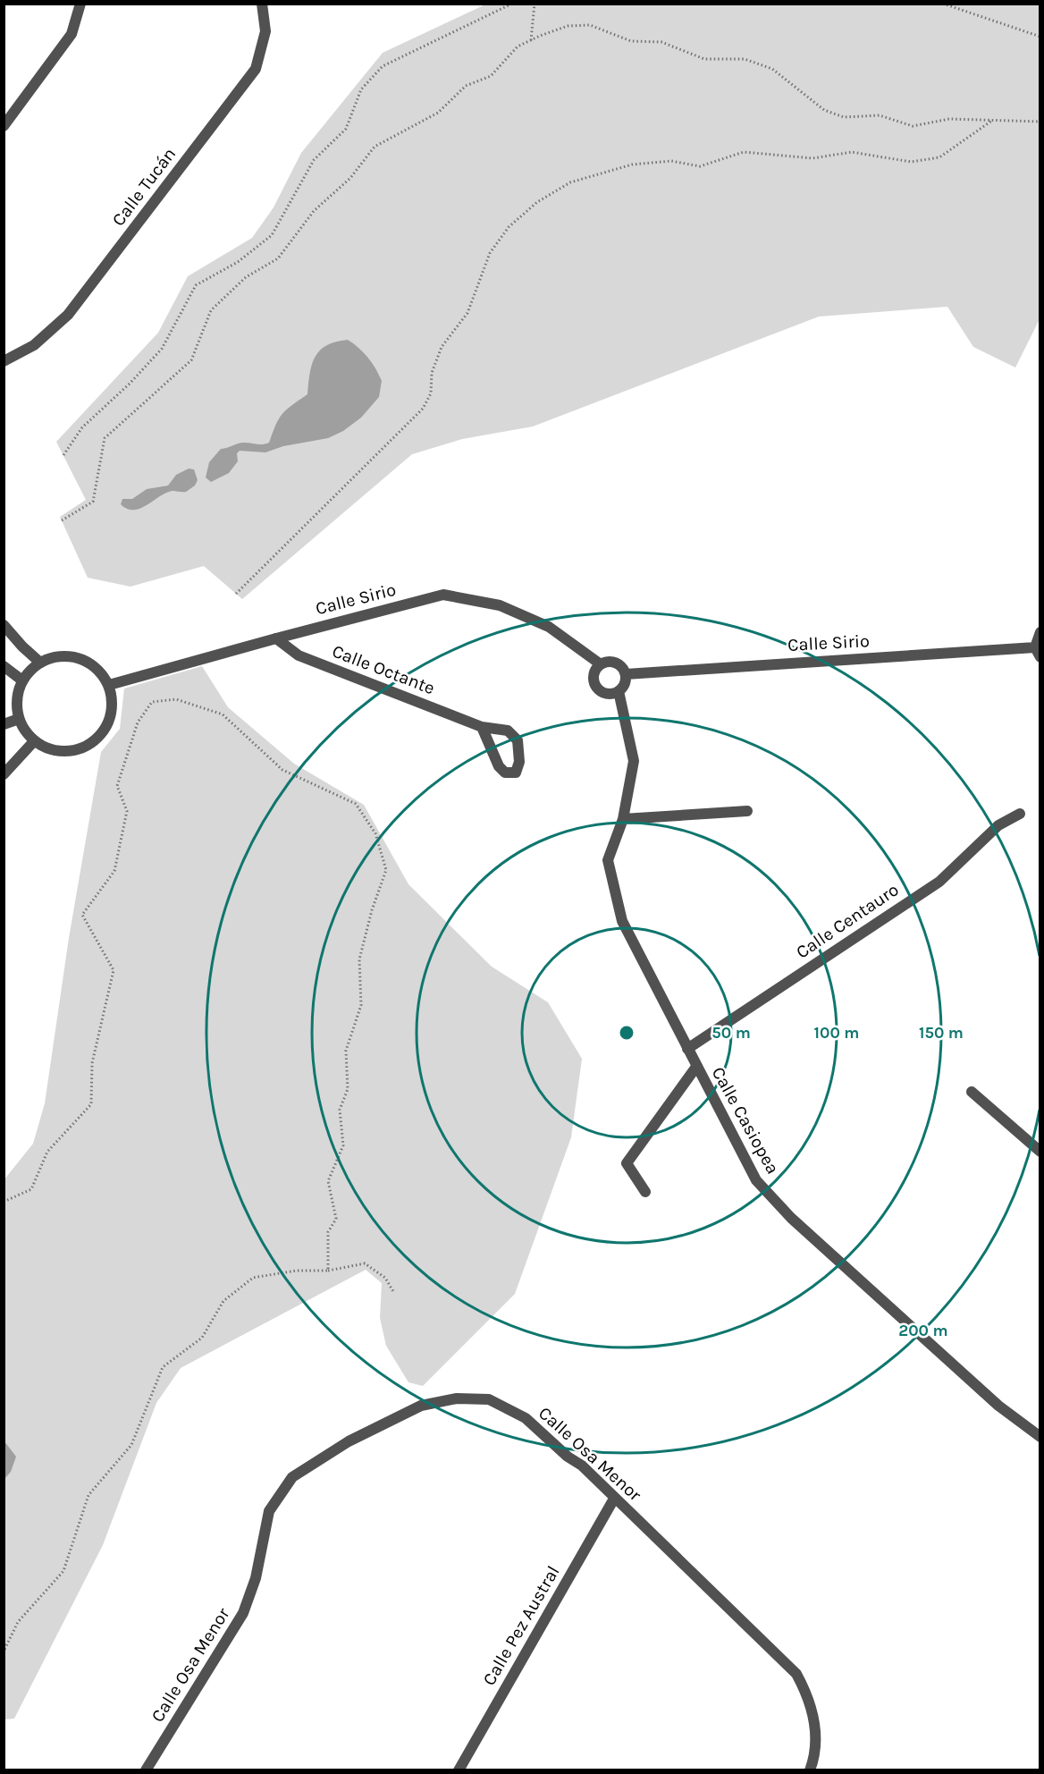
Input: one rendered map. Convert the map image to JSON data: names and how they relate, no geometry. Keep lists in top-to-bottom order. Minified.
{"streets":{"street":["Calle Tucán","Calle Sirio","Calle Octante","Calle Centauro","Calle Casiopea","Calle Osa Menor","Calle Pez Austral"]},"crossings":[["Calle Sirio","Calle Octante"],["Calle Sirio","Calle Casiopea"],["Calle Centauro","Calle Casiopea"],["Calle Osa Menor","Calle Pez Austral"]],"rings":["50 m","100 m","150 m","200 m"]}
